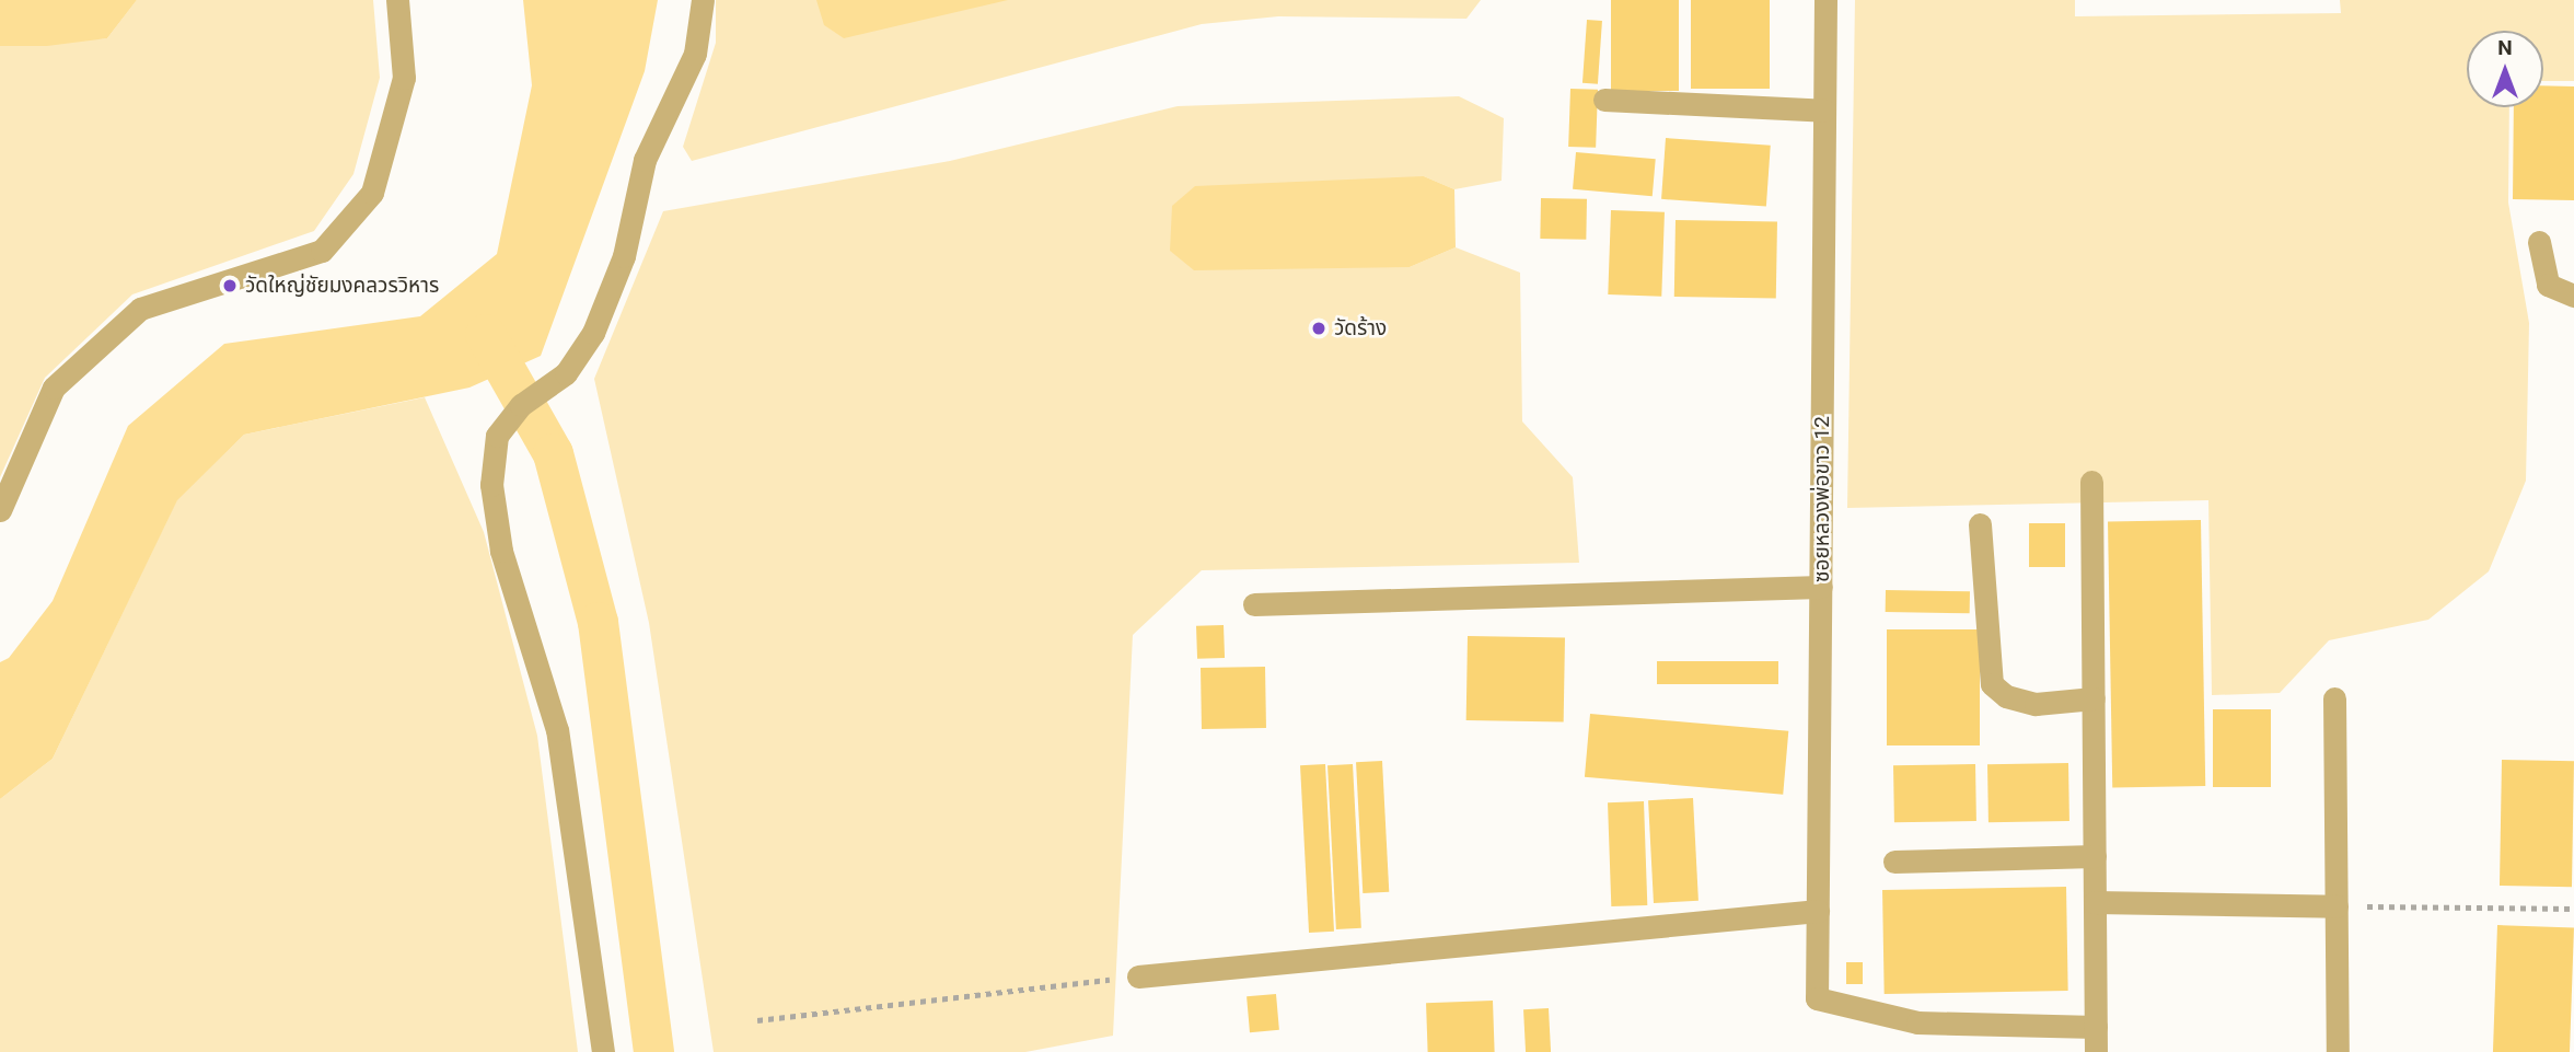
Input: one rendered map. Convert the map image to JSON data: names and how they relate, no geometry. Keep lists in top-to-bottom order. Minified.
{"streets":{"street":["ซอยหลวงพ่อขาว 12"]},"places":["วัดใหญ่ชัยมงคลวรวิหาร","วัดร้าง"],"north":"top"}
